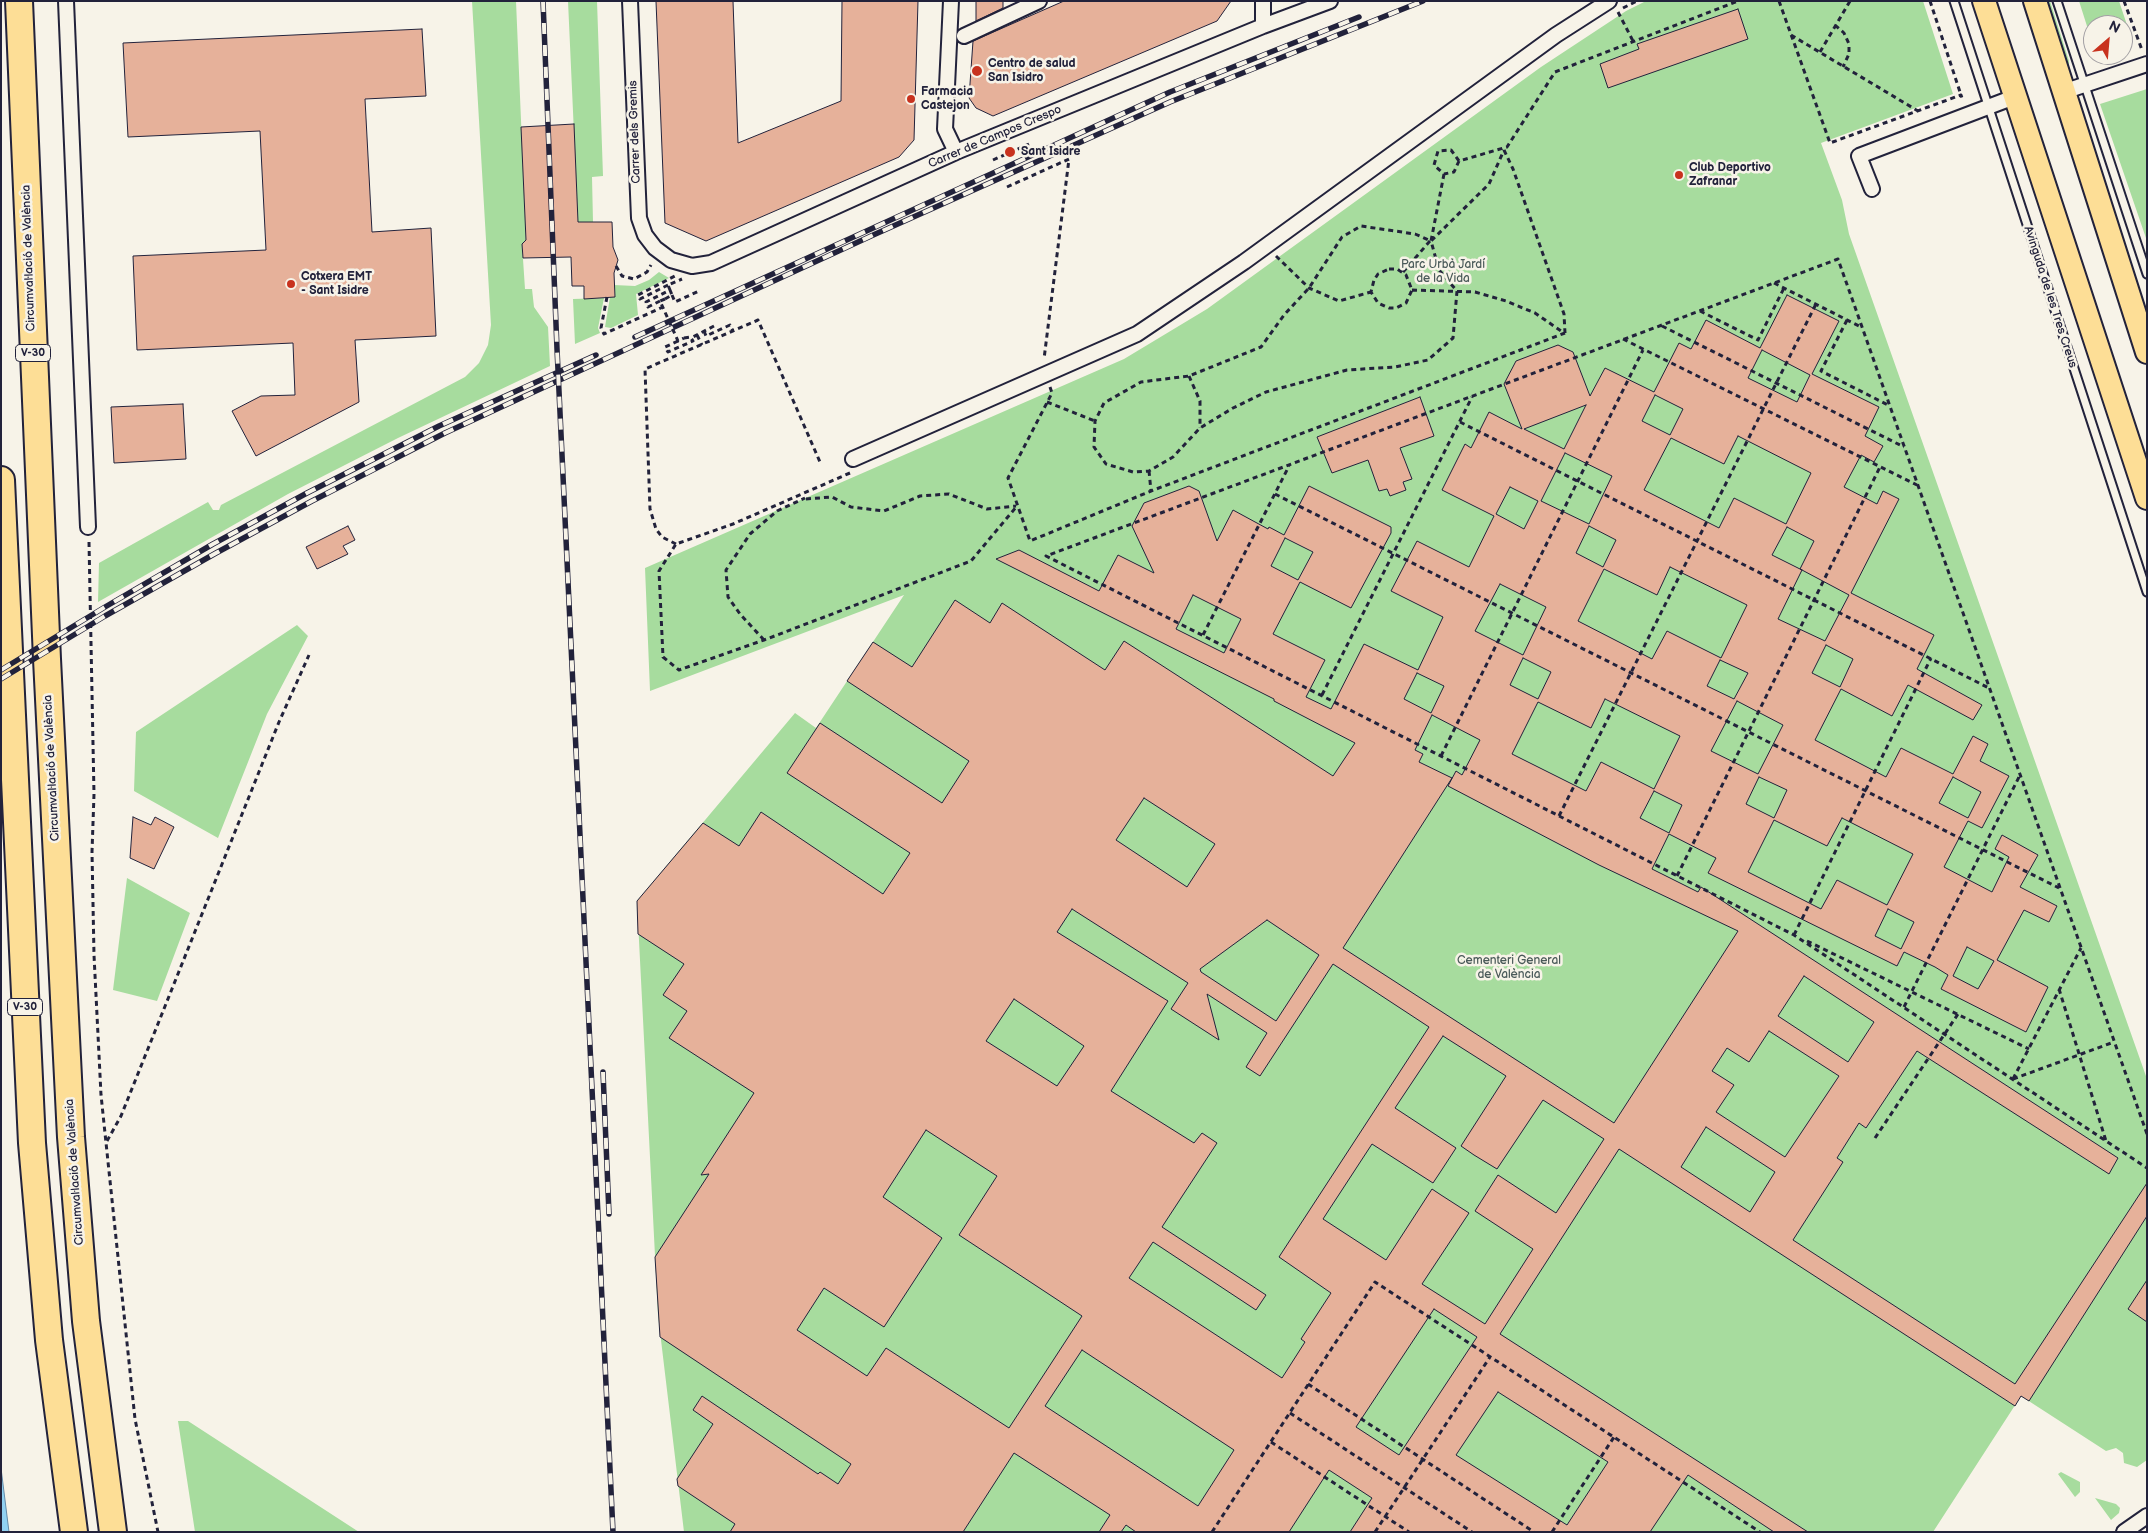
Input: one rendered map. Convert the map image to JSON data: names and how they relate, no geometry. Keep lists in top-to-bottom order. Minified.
{"streets":{"highway":["Circumval·lació de València","V-30"],"street":["Carrer dels Gremis","Carrer de Campos Crespo"],"lane":["Avinguda de les Tres Creus"]},"crossings":[["Carrer dels Gremis","Carrer de Campos Crespo"]],"parks":["Parc Urbà Jardí de la Vida","Cementeri General de València"],"places":["Centro de salud San Isidro","Farmacia Castejon","Sant Isidre","Club Deportivo Zafranar","Cotxera EMT - Sant Isidre"],"north":"top right"}
